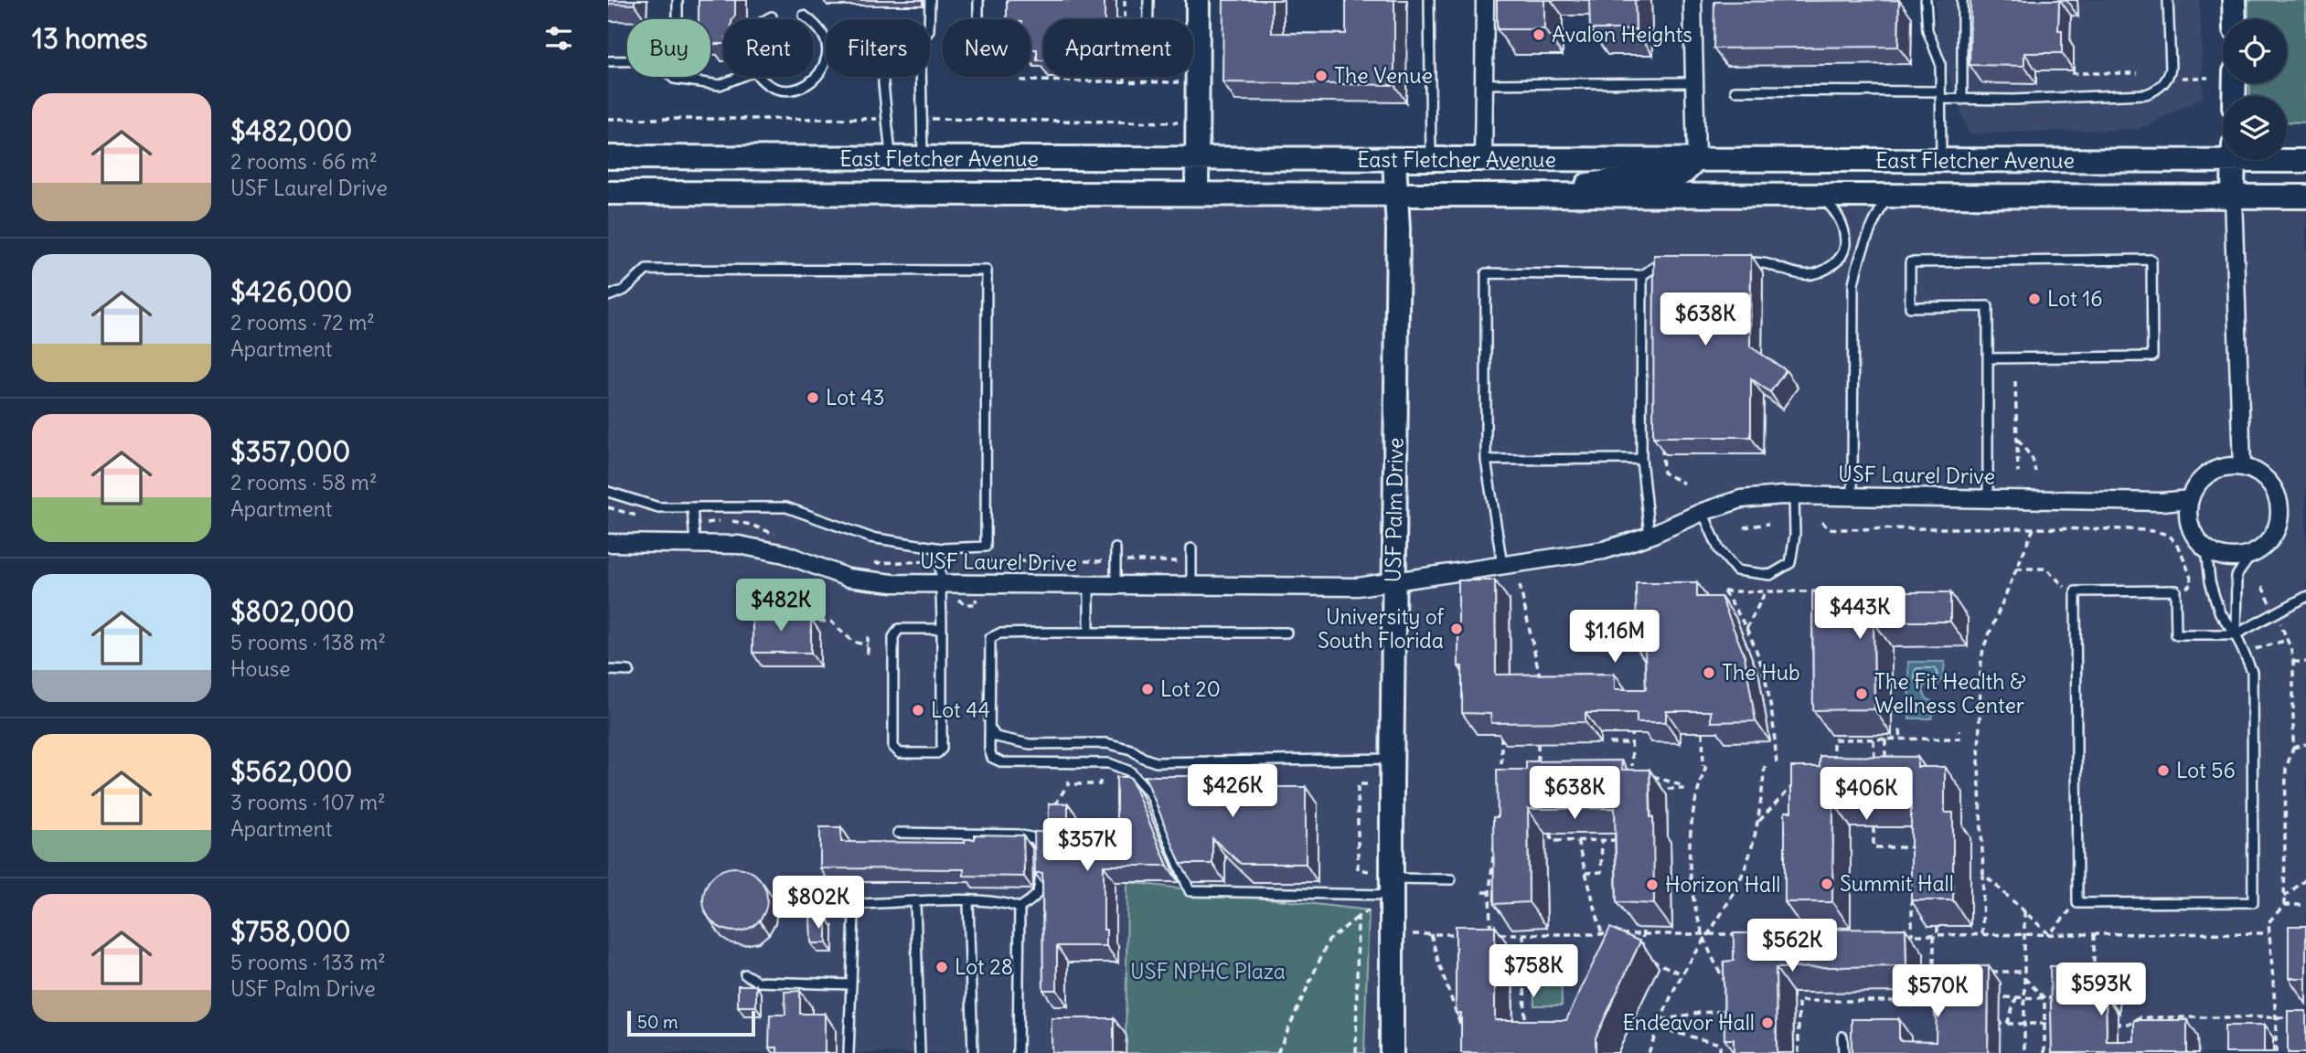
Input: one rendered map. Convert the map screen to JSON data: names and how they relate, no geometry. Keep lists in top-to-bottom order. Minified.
{"streets":{"main road":["East Fletcher Avenue","USF Palm Drive"],"street":["USF Laurel Drive"]},"crossings":[["East Fletcher Avenue","USF Palm Drive"],["USF Laurel Drive","USF Palm Drive"]],"parks":["USF NPHC Plaza"],"places":["Avalon Heights","The Venue","Lot 16","Lot 43","University of South Florida","The Hub","Lot 20","The Fit Health & Wellness Center","Lot 44","Lot 56","Summit Hall","Horizon Hall","Lot 28","Endeavor Hall"],"scale_bar":"50 m","page":{"heading":"13 homes","chip":["Buy","Rent","Filters","New","Apartment"],"list":[{"name":"$482,000","note":"2 rooms · 66 m² · USF Laurel Drive"},{"name":"$426,000","note":"2 rooms · 72 m² · Apartment"},{"name":"$357,000","note":"2 rooms · 58 m² · Apartment"},{"name":"$802,000","note":"5 rooms · 138 m² · House"},{"name":"$562,000","note":"3 rooms · 107 m² · Apartment"},{"name":"$758,000","note":"5 rooms · 133 m² · USF Palm Drive"}],"price":["$638K","$482K","$443K","$1.16M","$426K","$638K","$406K","$357K","$802K","$562K","$758K","$593K","$570K"],"scale":"50 m"}}
